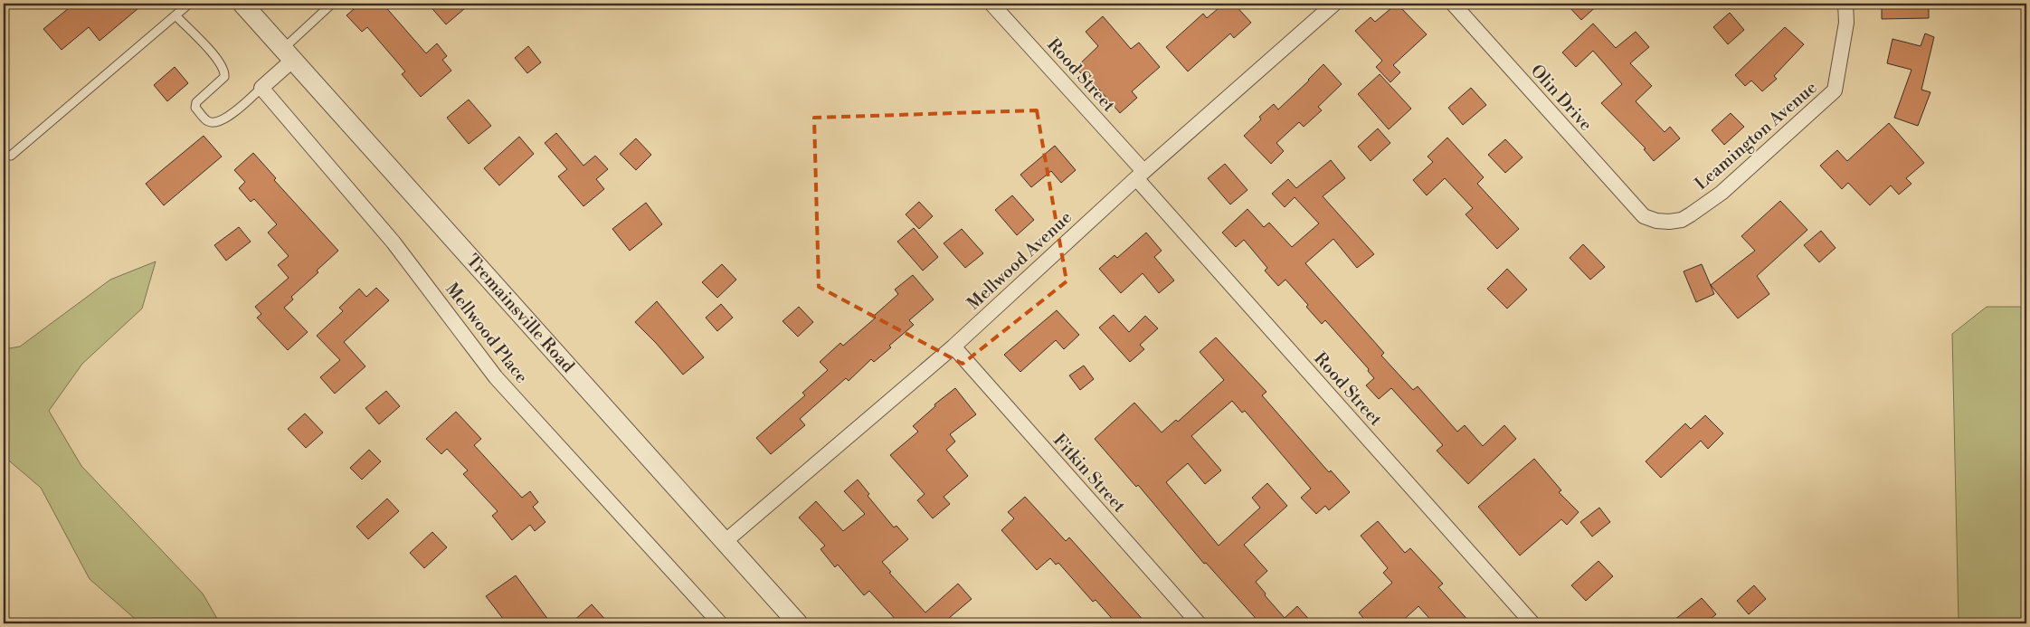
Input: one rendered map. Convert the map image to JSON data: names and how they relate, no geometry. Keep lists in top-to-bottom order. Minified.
{"streets":{"street":["Rood Street","Olin Drive","Leamington Avenue","Mellwood Avenue","Tremainsville Road","Mellwood Place","Fitkin Street"]},"crossings":[["Rood Street","Mellwood Avenue"],["Olin Drive","Leamington Avenue"],["Mellwood Avenue","Tremainsville Road"],["Mellwood Avenue","Fitkin Street"]]}
